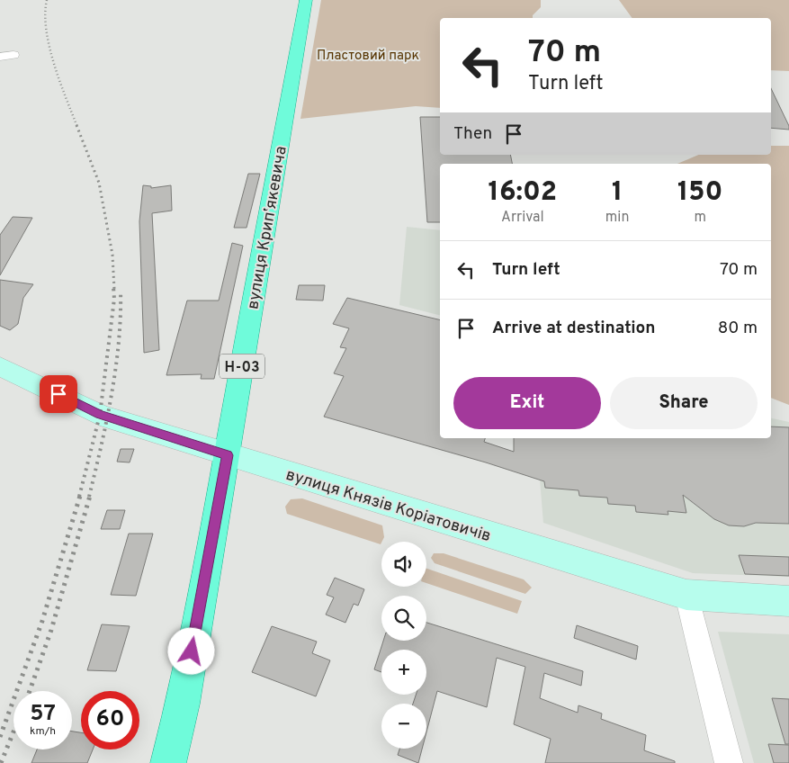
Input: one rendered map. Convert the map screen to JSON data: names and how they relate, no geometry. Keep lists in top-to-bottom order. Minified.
{"streets":{"main road":["вулиця Крипʼякевича","Н-03","вулиця Князів Коріатовичів"]},"crossings":[["вулиця Крипʼякевича","Н-03"],["вулиця Крипʼякевича","вулиця Князів Коріатовичів"],["Н-03","вулиця Князів Коріатовичів"]],"parks":["Пластовий парк"],"page":{"turn":["70 m","Turn left"],"then":"Then","eta":["16:02","Arrival","1","min","150","m"],"list":[{"name":"Turn left","value":"70 m"},{"name":"Arrive at destination","value":"80 m"}],"buttons":["Exit","Share"],"map_buttons":["+","−"],"speed":"57 km/h","limit":"60"}}
